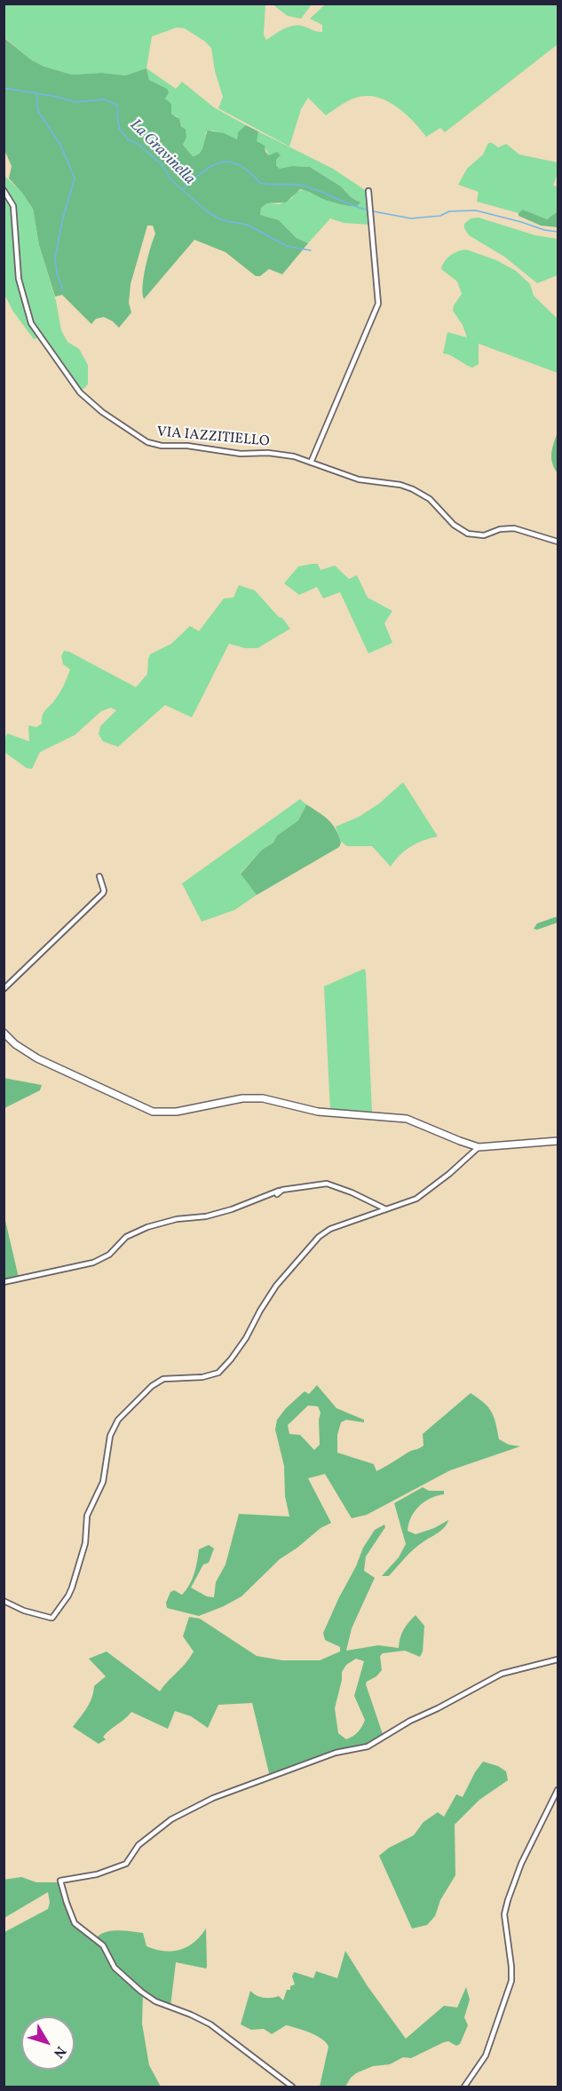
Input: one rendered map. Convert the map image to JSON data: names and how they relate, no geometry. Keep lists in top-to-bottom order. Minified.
{"streets":{"street":["VIA IAZZITIELLO"]},"water":["La Gravinella"],"north":"bottom right"}
